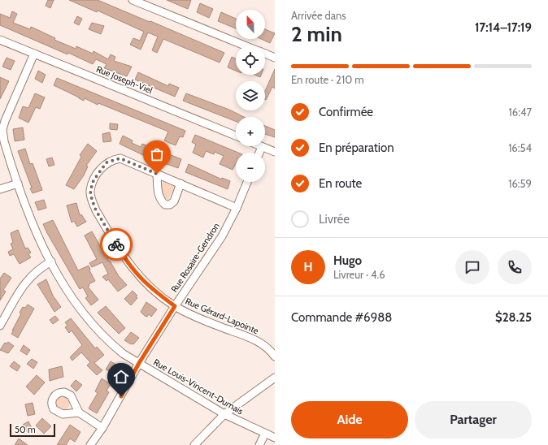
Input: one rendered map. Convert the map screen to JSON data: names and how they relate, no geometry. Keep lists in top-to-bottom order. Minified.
{"streets":{"street":["Rue Joseph-Viel","Rue Rosaire-Gendron","Rue Gérard-Lapointe","Rue Louis-Vincent-Dumais"]},"crossings":[["Rue Joseph-Viel","Rue Louis-Vincent-Dumais"],["Rue Rosaire-Gendron","Rue Gérard-Lapointe"],["Rue Rosaire-Gendron","Rue Louis-Vincent-Dumais"]],"scale_bar":"50 m","north":"top","page":{"heading":["2 min","Arrivée dans","17:14–17:19"],"panel":["Hugo","Livreur · 4.6","Commande #6988","$28.25"],"map_buttons":["+","−"],"bar":"En route · 210 m","list":[["Confirmée","16:47"],["En préparation","16:54"],["En route","16:59"],"Livrée"],"round":"H","buttons":["Aide","Partager"],"scale":"50 m"}}
